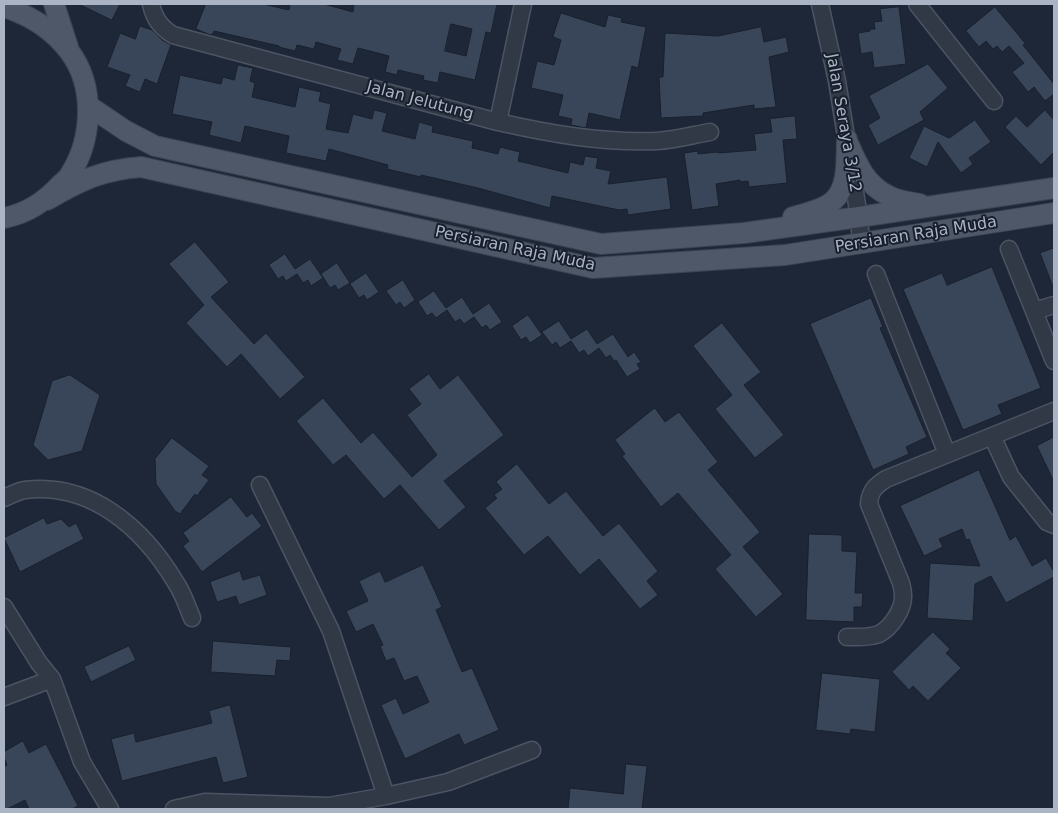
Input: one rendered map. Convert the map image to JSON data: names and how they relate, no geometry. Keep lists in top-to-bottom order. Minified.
{"streets":{"main road":["Persiaran Raja Muda"],"street":["Jalan Jelutung","Jalan Seraya 3/12"]},"crossings":[["Jalan Seraya 3/12","Persiaran Raja Muda"]]}
